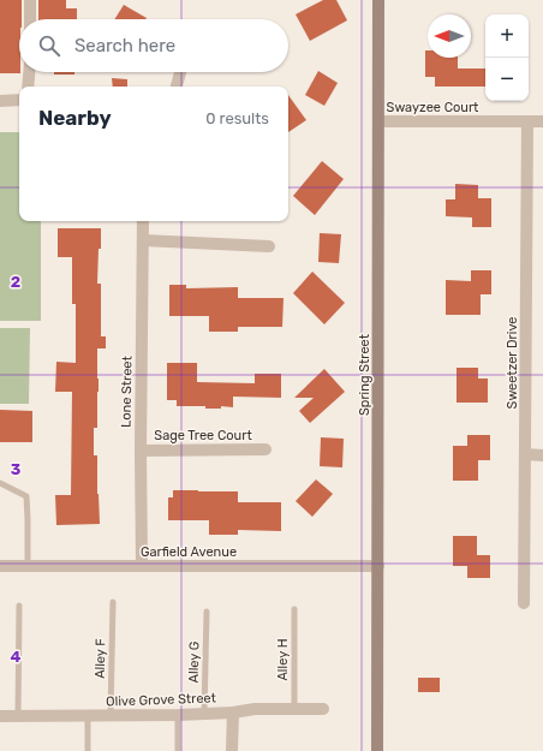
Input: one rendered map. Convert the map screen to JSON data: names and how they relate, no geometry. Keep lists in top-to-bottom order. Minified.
{"streets":{"street":["Swayzee Court","Sweetzer Drive","Spring Street","Lone Street","Sage Tree Court","Garfield Avenue","Olive Grove Street"],"lane":["Alley F","Alley H","Alley G"]},"crossings":[["Swayzee Court","Sweetzer Drive"],["Swayzee Court","Spring Street"],["Spring Street","Garfield Avenue"],["Lone Street","Sage Tree Court"],["Lone Street","Garfield Avenue"],["Alley F","Olive Grove Street"],["Alley H","Olive Grove Street"],["Alley G","Olive Grove Street"]],"north":"left","page":{"map_buttons":["+","−"],"search":"Search here","heading":["Nearby","0 results"]},"grid":{"rows":["2","3","4"]}}
